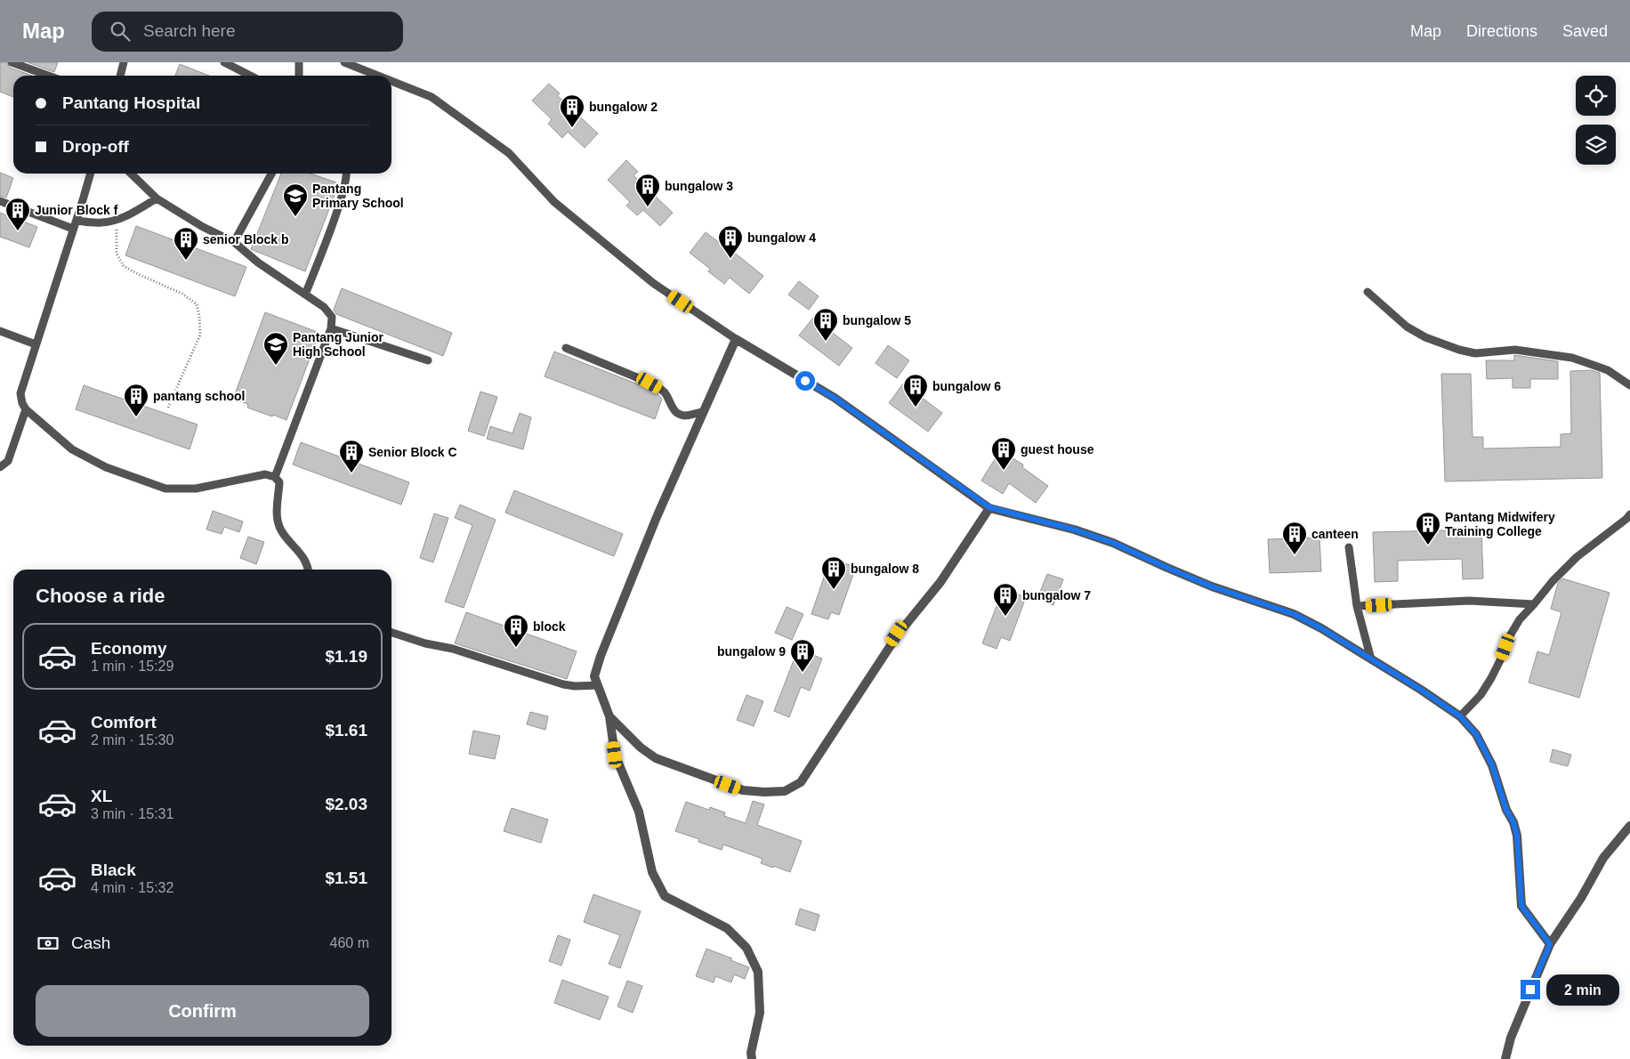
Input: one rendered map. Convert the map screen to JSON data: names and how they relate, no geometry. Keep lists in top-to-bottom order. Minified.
{"places":{"building":["bungalow 2","bungalow 3","Junior Block f","bungalow 4","senior Block b","bungalow 5","bungalow 6","pantang school","guest house","Senior Block C","Pantang Midwifery Training College","canteen","bungalow 8","bungalow 7","block","bungalow 9"],"school or university":["Pantang Primary School","Pantang Junior High School"]},"page":{"header":"Map","search":"Search here","nav":["Map","Directions","Saved"],"banner":["Pantang Hospital","Drop-off"],"heading":"Choose a ride","list":[{"name":"Economy","note":"1 min · 15:29","value":"$1.19"},{"name":"Comfort","note":"2 min · 15:30","value":"$1.61"},{"name":"XL","note":"3 min · 15:31","value":"$2.03"},{"name":"Black","note":"4 min · 15:32","value":"$1.51"}],"pay":["Cash","460 m"],"bubble":"2 min","buttons":"Confirm"}}
